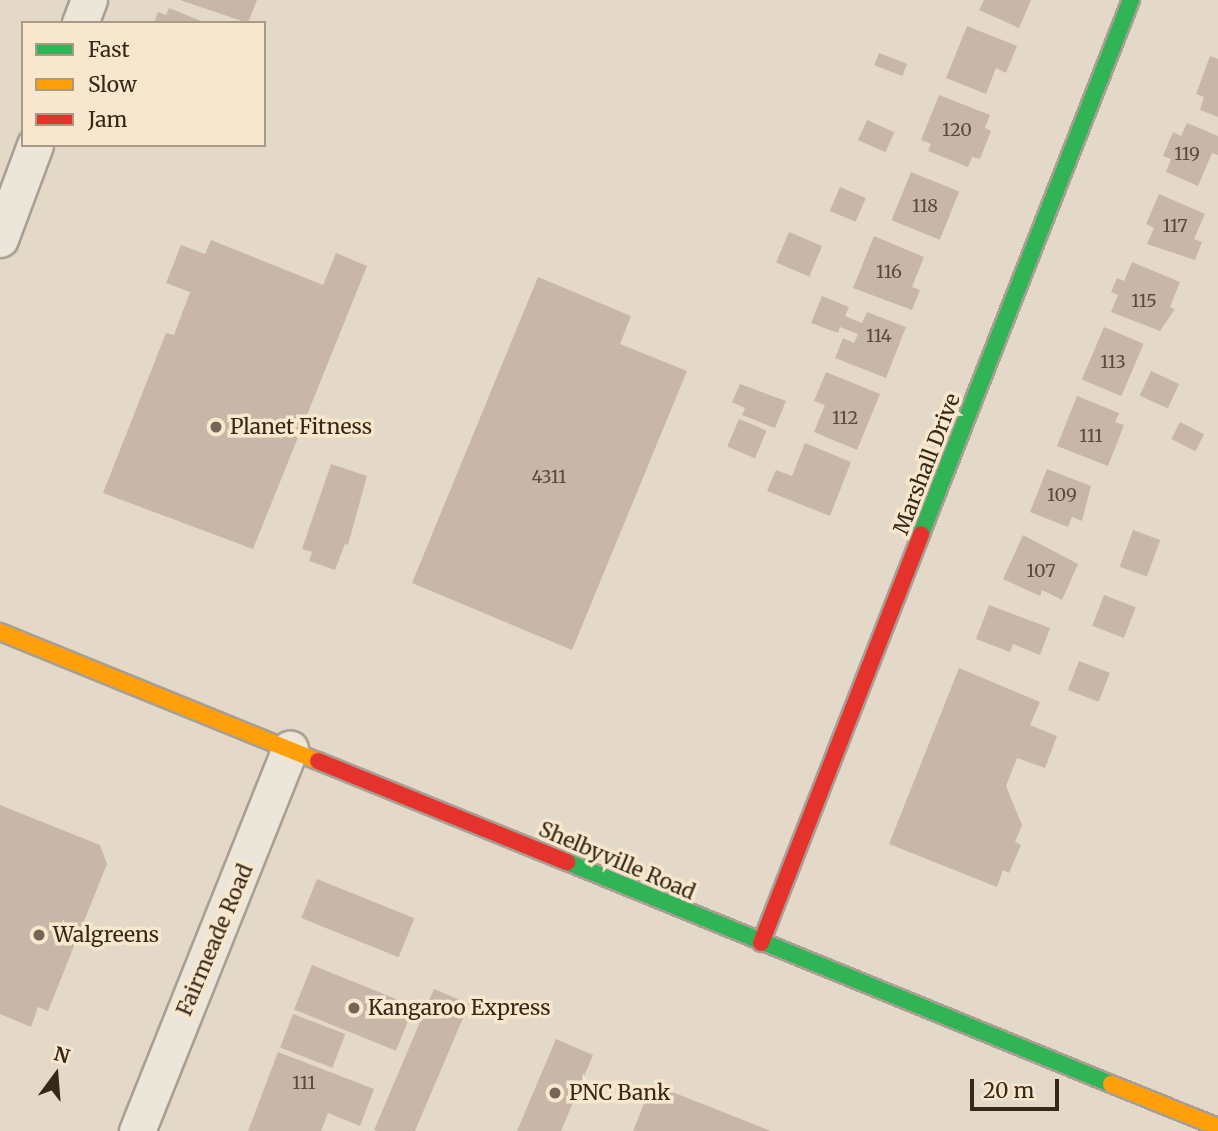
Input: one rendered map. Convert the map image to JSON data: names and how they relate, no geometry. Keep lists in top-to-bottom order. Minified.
{"streets":{"main road":["Marshall Drive","Shelbyville Road"],"street":["Fairmeade Road"]},"crossings":[["Marshall Drive","Shelbyville Road"],["Shelbyville Road","Fairmeade Road"]],"places":["Planet Fitness","Walgreens","Kangaroo Express","PNC Bank"],"house_numbers":["120","119","118","117","116","115","114","113","112","111","4311","109","107","111"],"legend":["Fast","Slow","Jam"],"scale_bar":"20 m","north":"top"}
